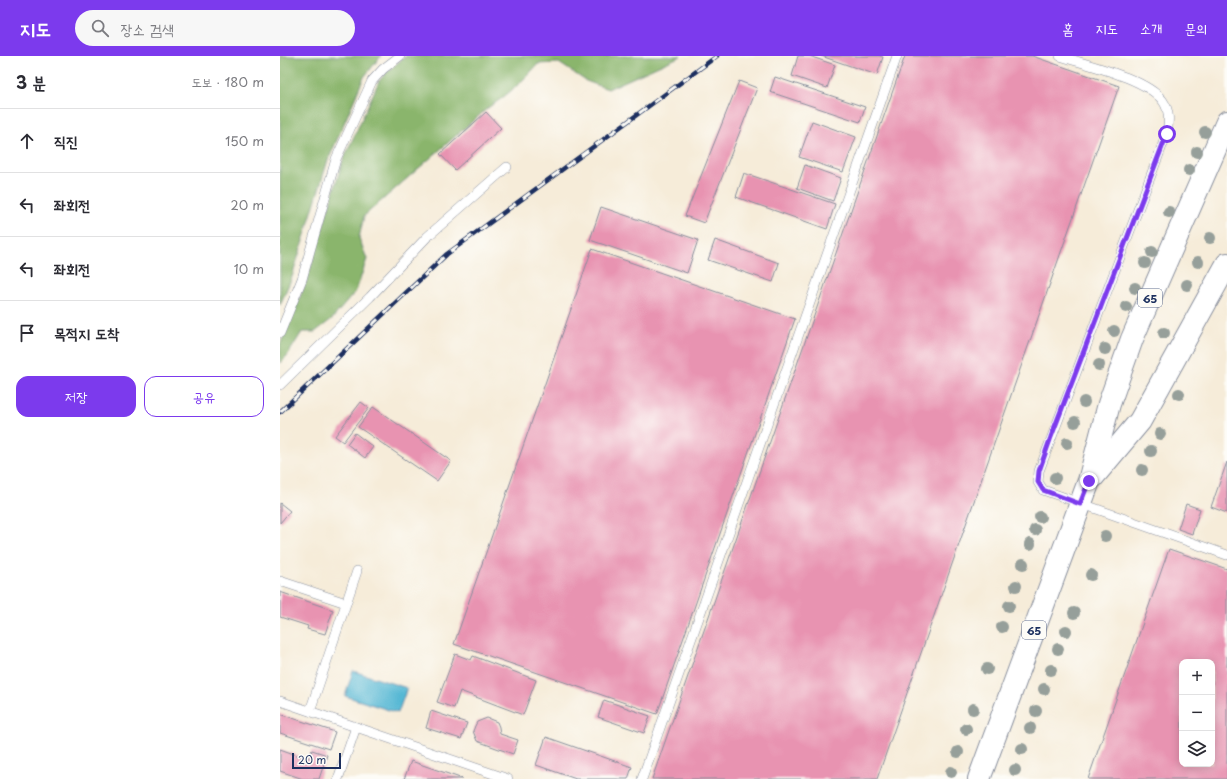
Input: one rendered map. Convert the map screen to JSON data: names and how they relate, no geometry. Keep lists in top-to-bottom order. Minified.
{"streets":{"main road":["65"]},"scale_bar":"20 m","page":{"header":"지도","search":"장소 검색","nav":["홈","지도","소개","문의"],"heading":["3 분","도보 · 180 m"],"list":[["직진","150 m"],["좌회전","20 m"],["좌회전","10 m"],"목적지 도착"],"buttons":["저장","공유"],"map_buttons":["+","−"],"scale":"20 m"}}
